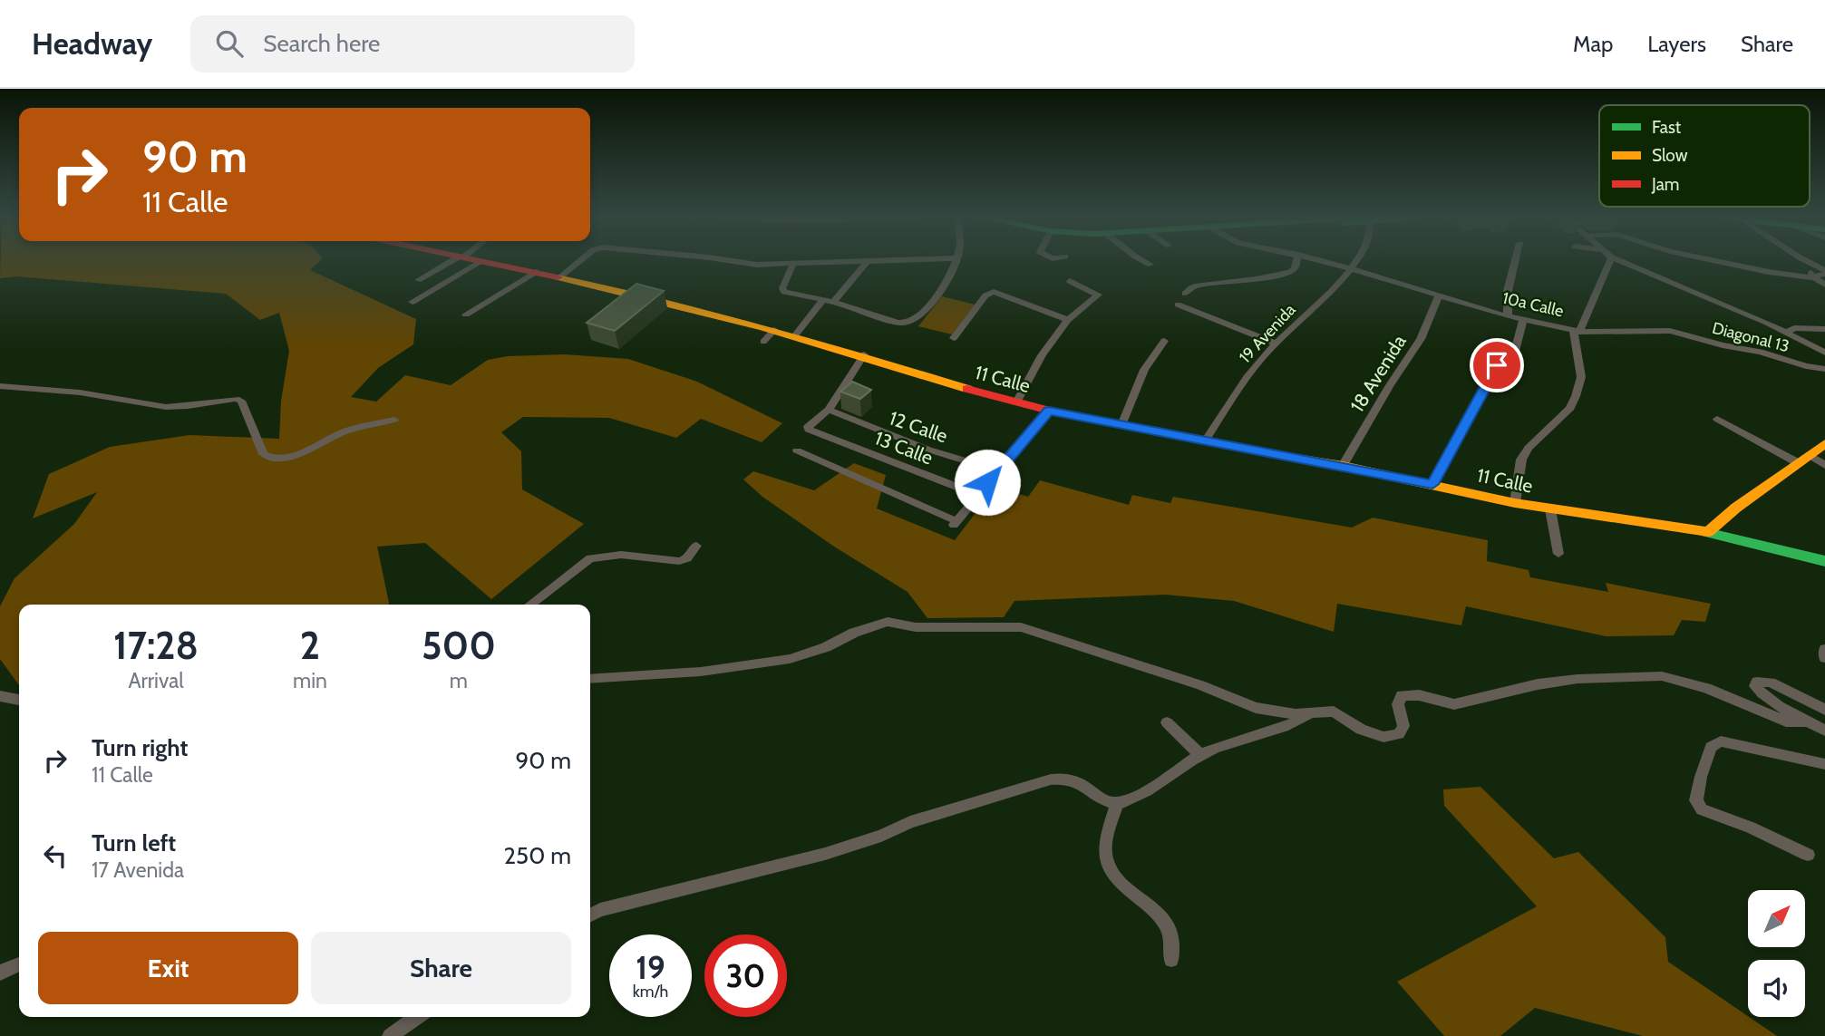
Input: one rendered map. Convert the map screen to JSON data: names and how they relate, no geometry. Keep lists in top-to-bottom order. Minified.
{"streets":{"street":["10a Calle","19 Avenida","Diagonal 13","18 Avenida","11 Calle","12 Calle","13 Calle"]},"crossings":[["10a Calle","19 Avenida"],["10a Calle","Diagonal 13"],["10a Calle","18 Avenida"],["19 Avenida","11 Calle"],["18 Avenida","11 Calle"],["12 Calle","13 Calle"]],"legend":["Fast","Slow","Jam"],"north":"top right","page":{"header":"Headway","search":"Search here","nav":["Map","Layers","Share"],"turn":["90 m","11 Calle"],"eta":["17:28","Arrival","2","min","500","m"],"list":[{"name":"Turn right","note":"11 Calle","value":"90 m"},{"name":"Turn left","note":"17 Avenida","value":"250 m"}],"buttons":["Exit","Share"],"speed":"19 km/h","limit":"30"}}
